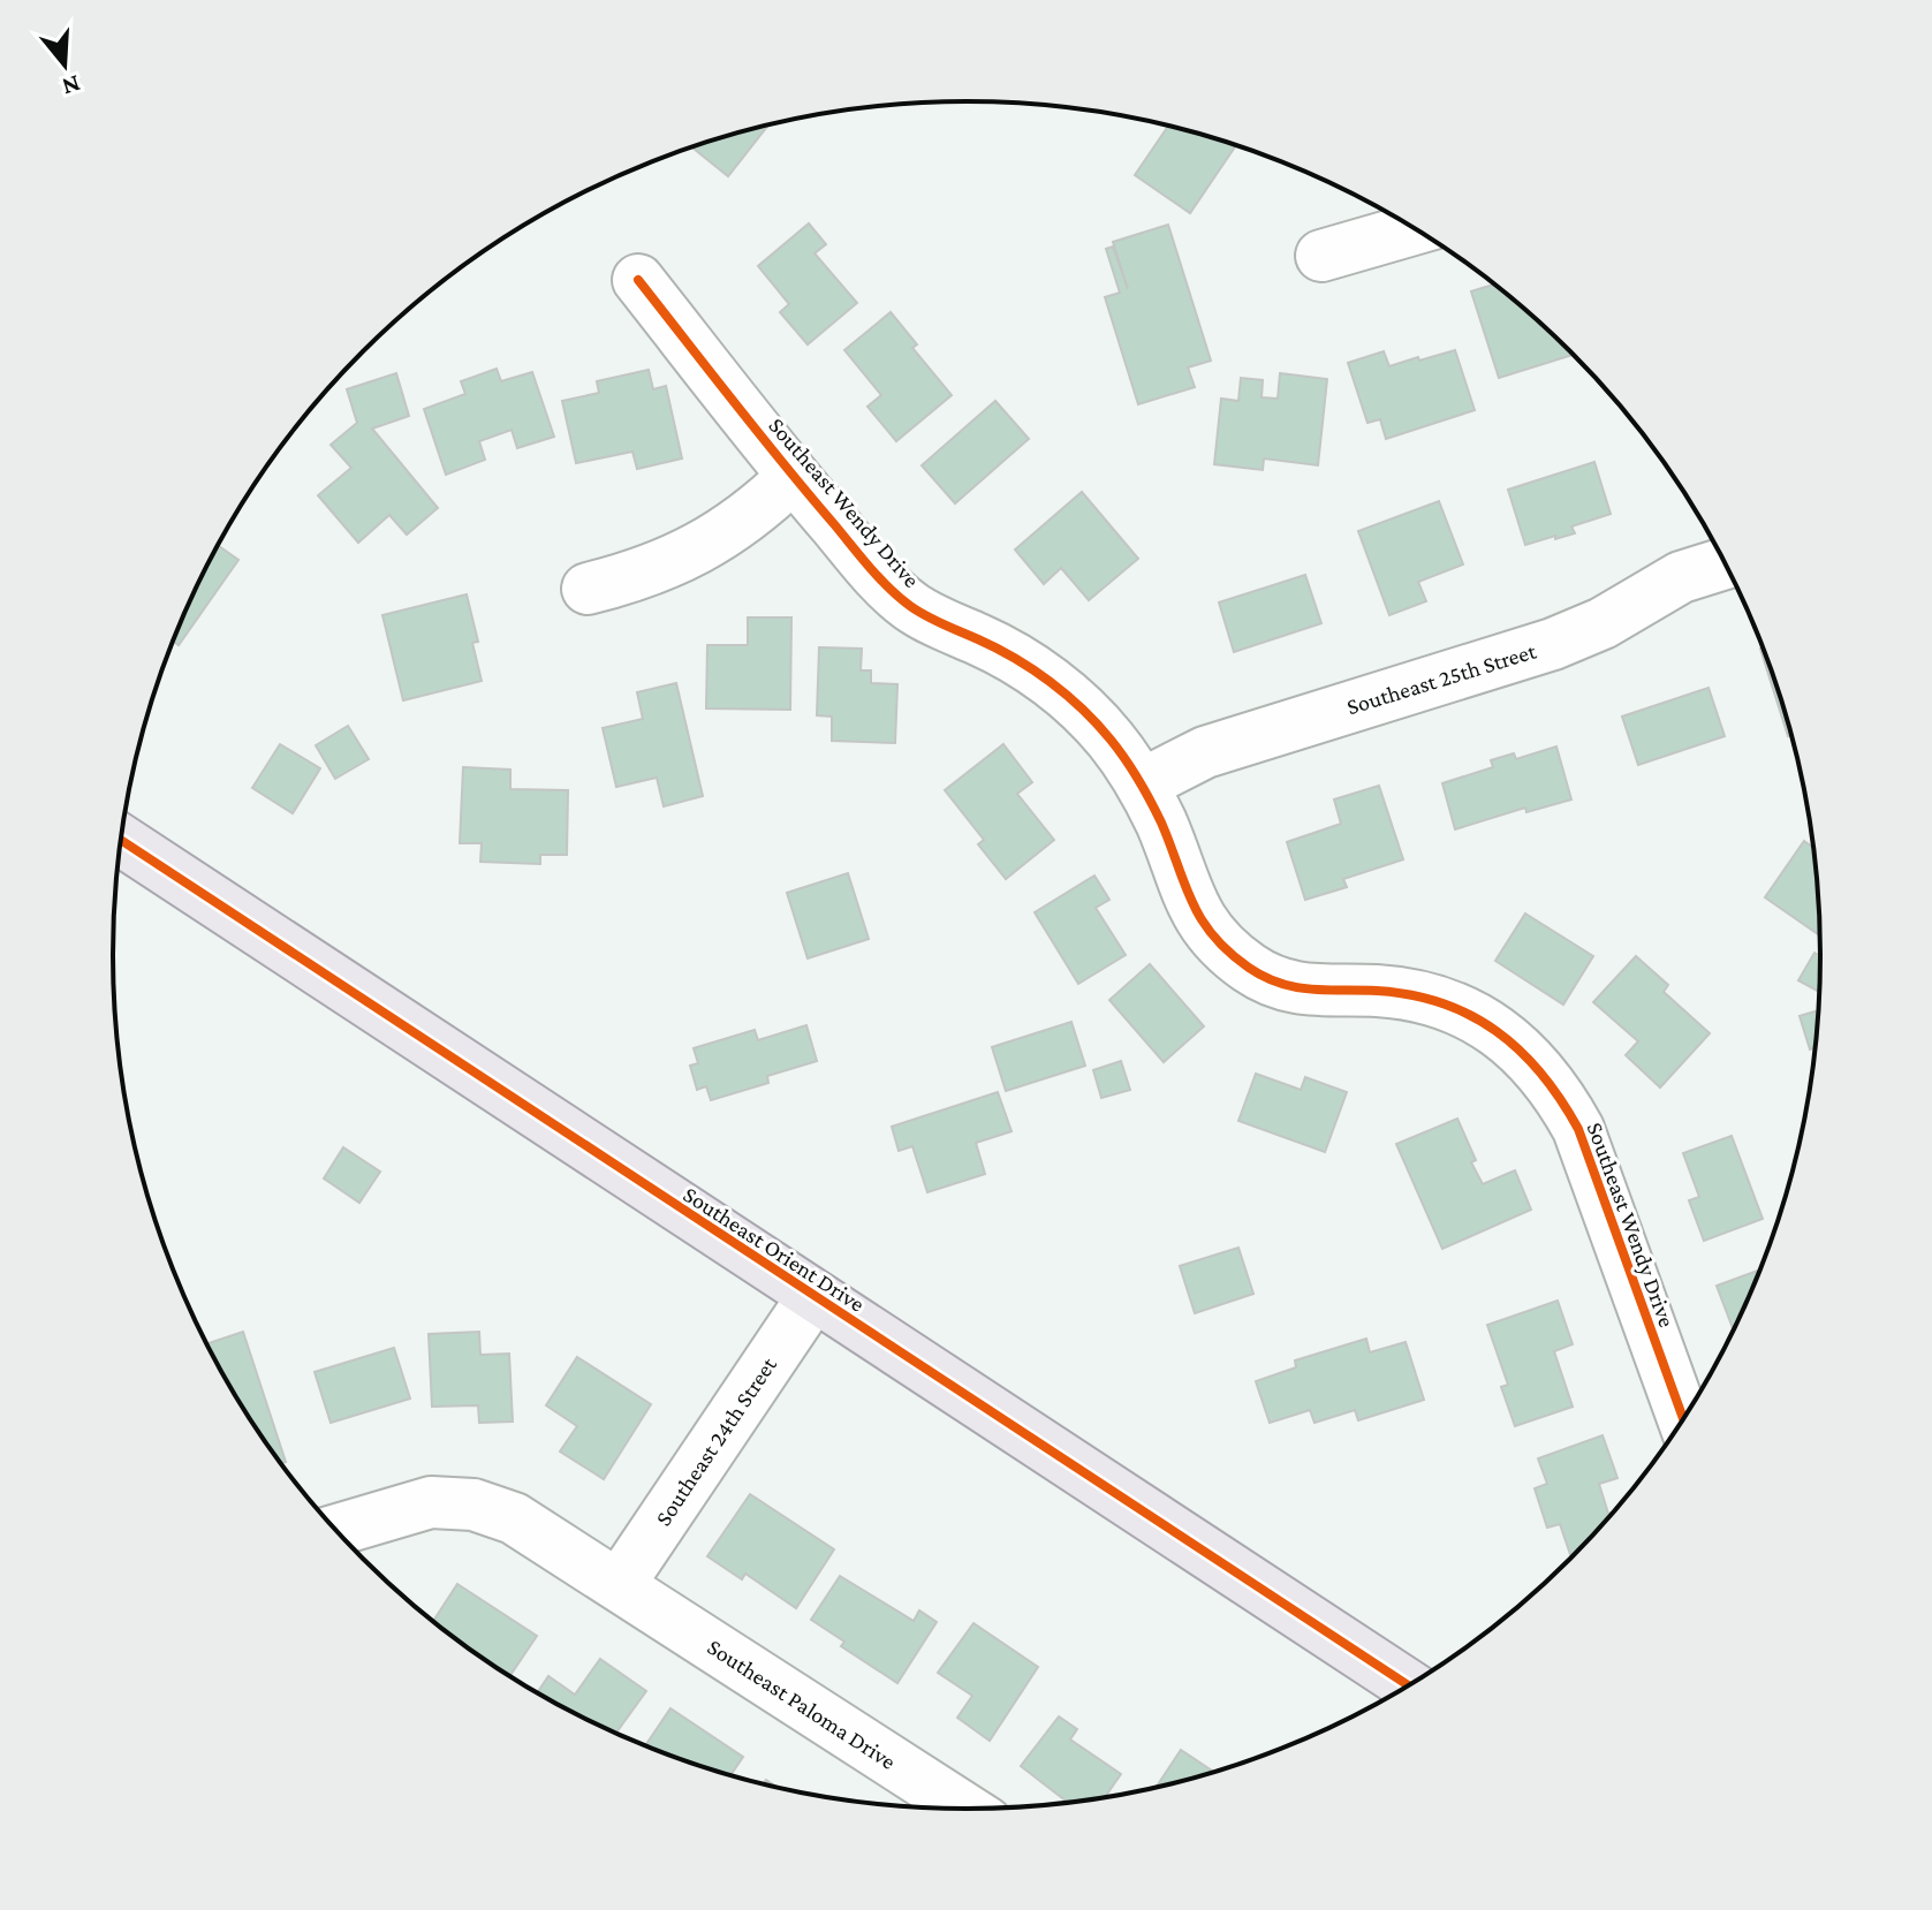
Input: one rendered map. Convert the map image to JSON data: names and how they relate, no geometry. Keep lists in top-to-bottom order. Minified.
{"streets":{"main road":["Southeast Orient Drive"],"street":["Southeast Wendy Drive","Southeast 25th Street","Southeast 24th Street","Southeast Paloma Drive"]},"crossings":[["Southeast Wendy Drive","Southeast 25th Street"],["Southeast Orient Drive","Southeast 24th Street"],["Southeast 24th Street","Southeast Paloma Drive"]],"north":"bottom"}
